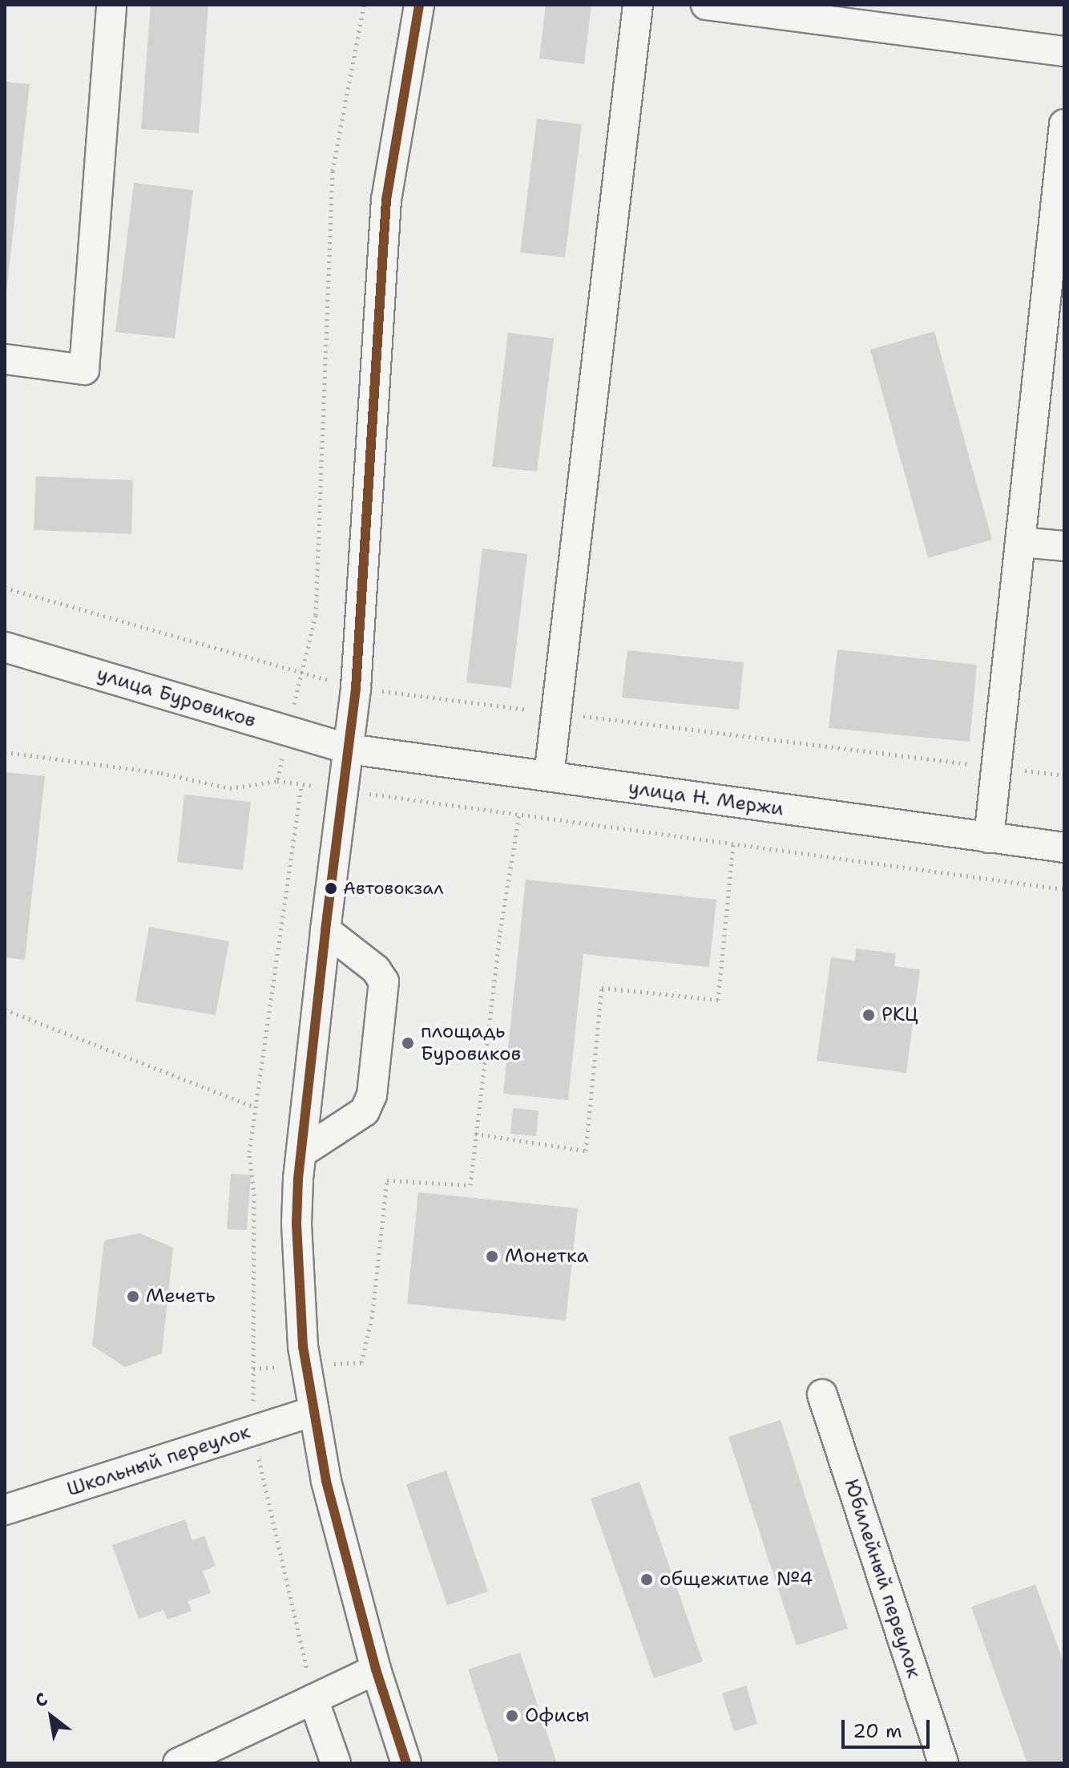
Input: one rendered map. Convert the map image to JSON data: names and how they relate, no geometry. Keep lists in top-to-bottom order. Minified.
{"streets":{"street":["улица Буровиков","улица Н. Мержи","Школьный переулок","Юбилейный переулок"]},"crossings":[["улица Буровиков","улица Н. Мержи"]],"places":["Автовокзал","РКЦ","площадь Буровиков","Монетка","Мечеть","общежитие №4","Офисы"],"scale_bar":"20 m","north":"top left"}
